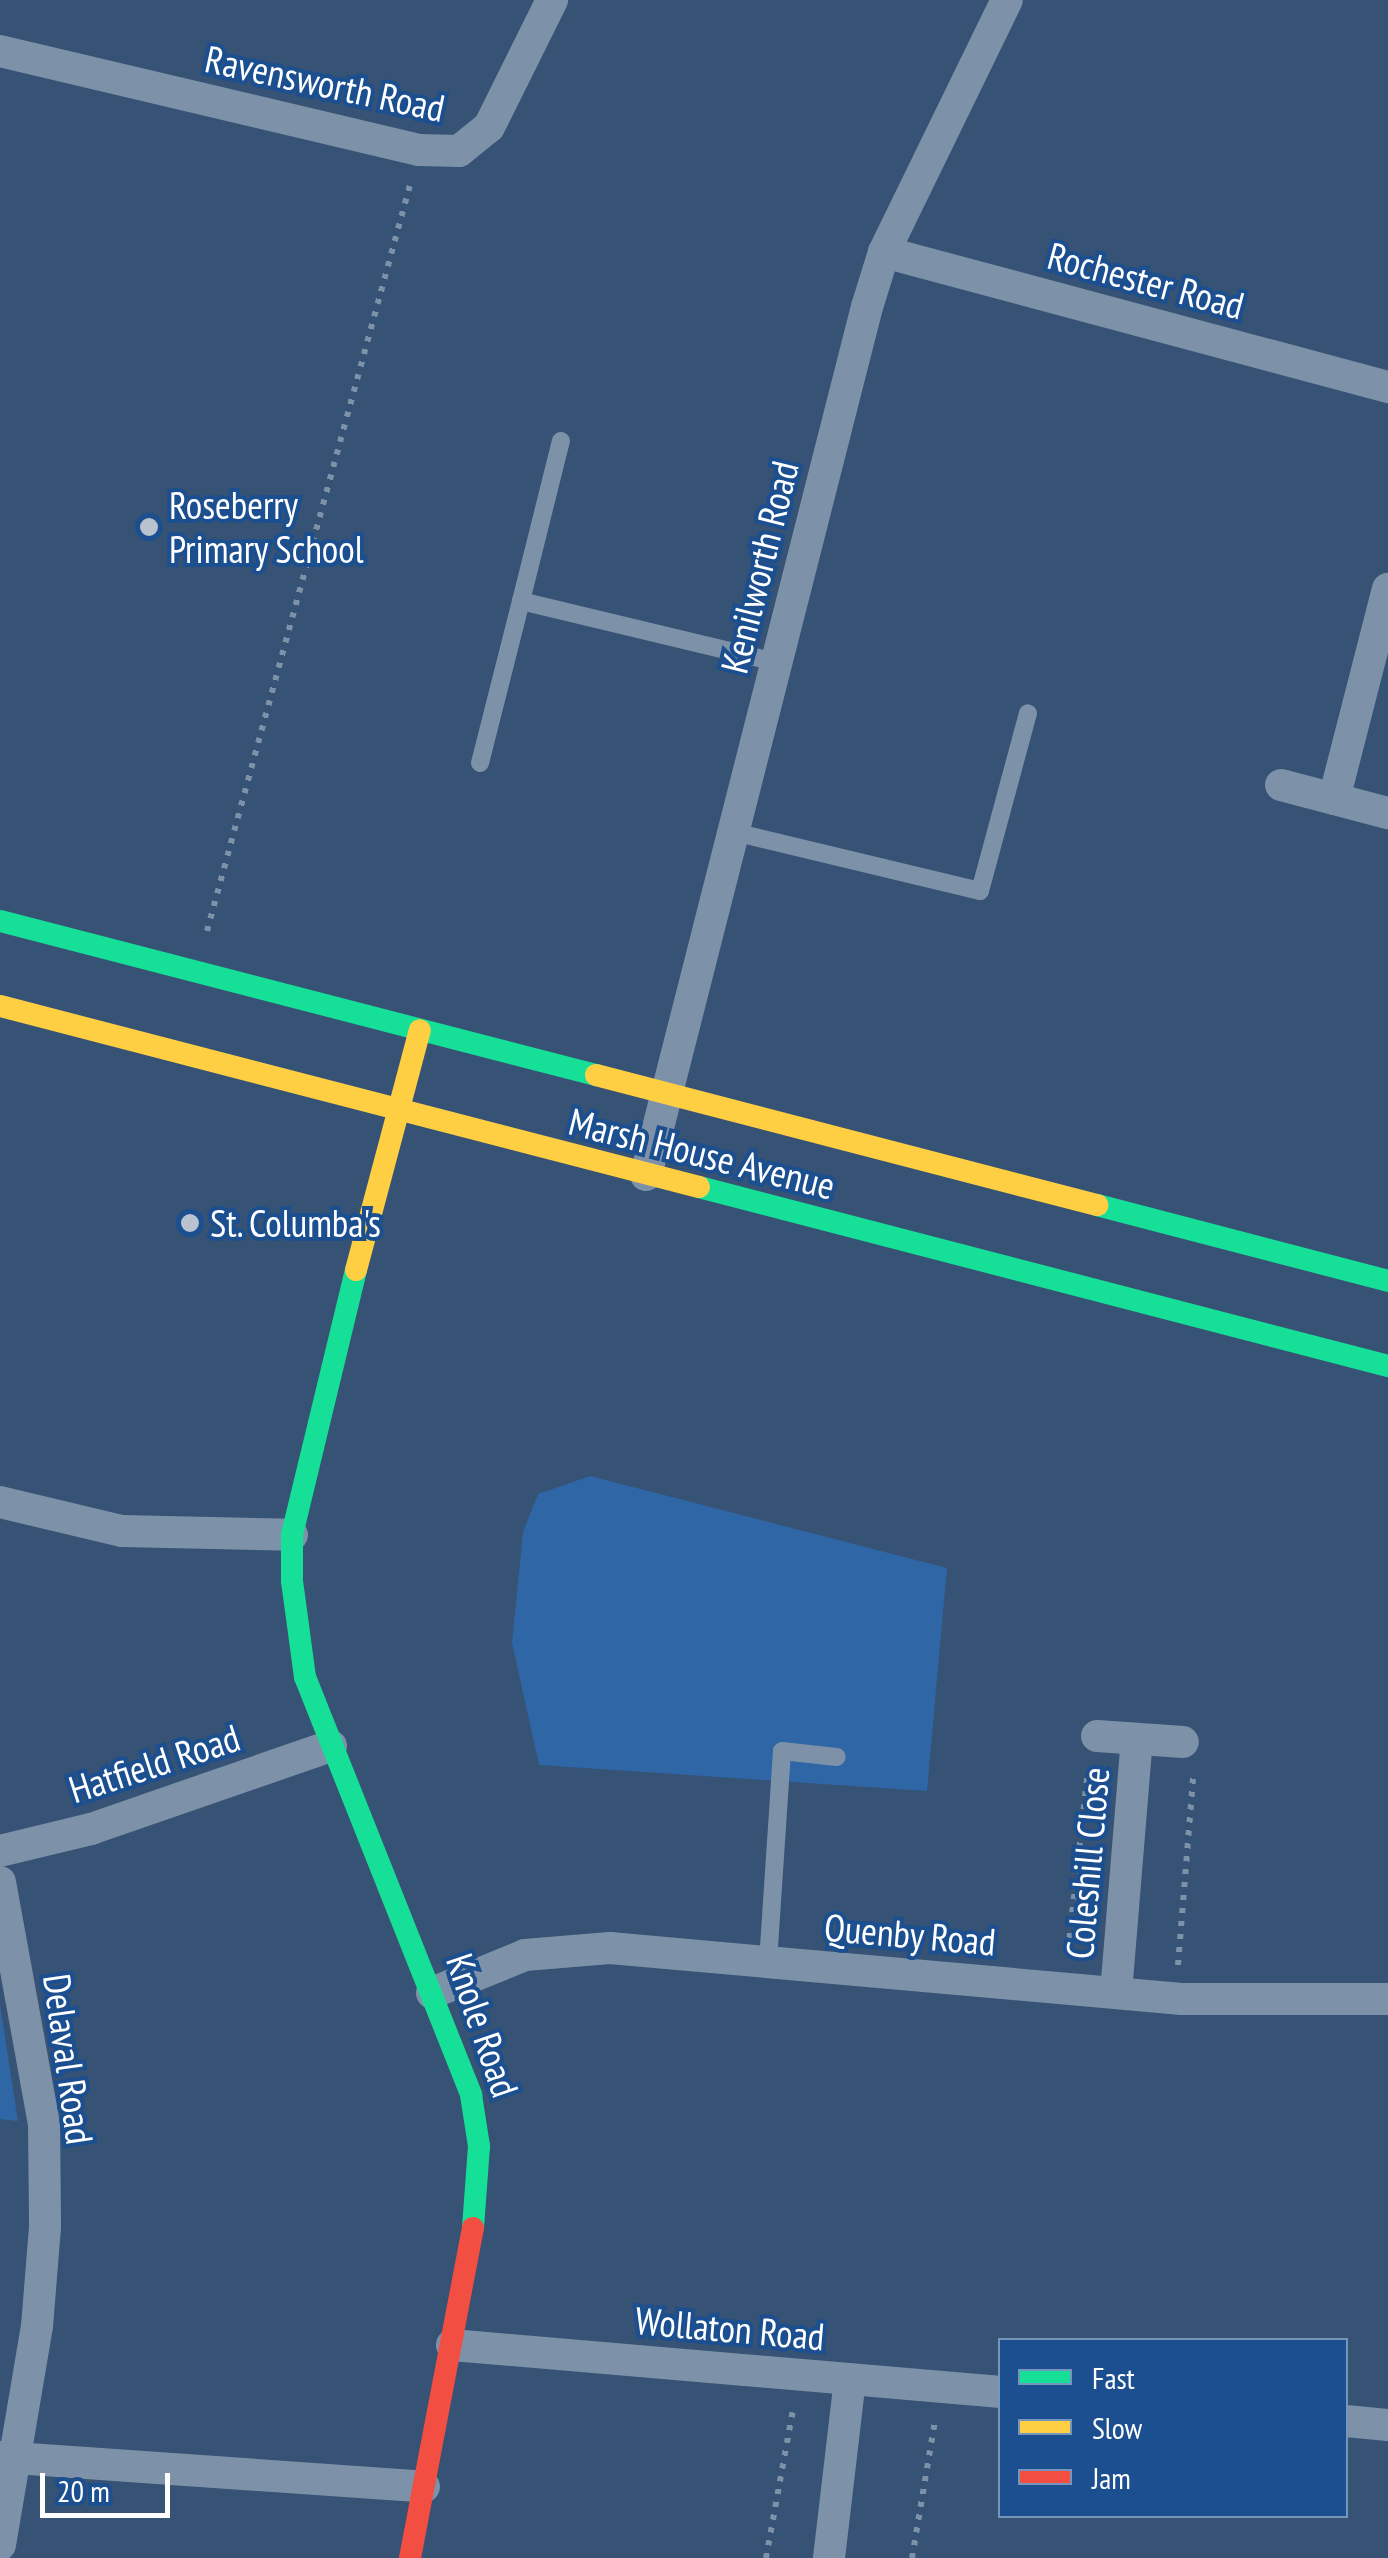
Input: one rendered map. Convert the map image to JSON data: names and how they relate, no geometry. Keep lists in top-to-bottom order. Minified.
{"streets":{"street":["Ravensworth Road","Rochester Road","Kenilworth Road","Marsh House Avenue","Hatfield Road","Coleshill Close","Quenby Road","Knole Road","Delaval Road","Wollaton Road"]},"crossings":[["Rochester Road","Kenilworth Road"],["Kenilworth Road","Marsh House Avenue"],["Marsh House Avenue","Knole Road"],["Hatfield Road","Knole Road"],["Coleshill Close","Quenby Road"],["Quenby Road","Knole Road"],["Knole Road","Wollaton Road"]],"places":["Roseberry Primary School","St. Columba's"],"legend":["Fast","Slow","Jam"],"scale_bar":"20 m"}
